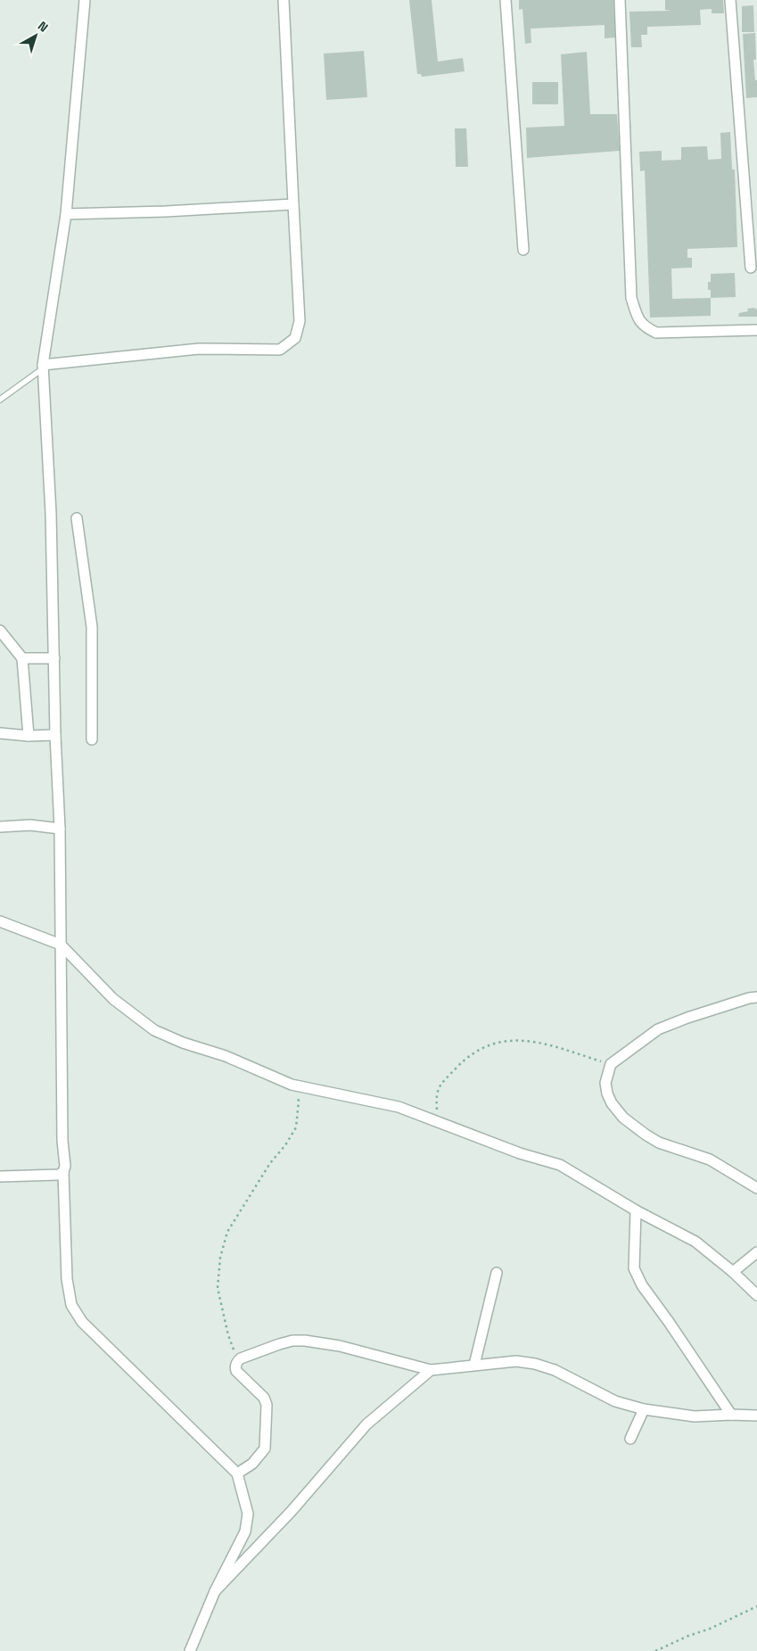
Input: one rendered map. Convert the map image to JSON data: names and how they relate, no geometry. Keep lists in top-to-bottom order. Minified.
{"north":"top right"}
